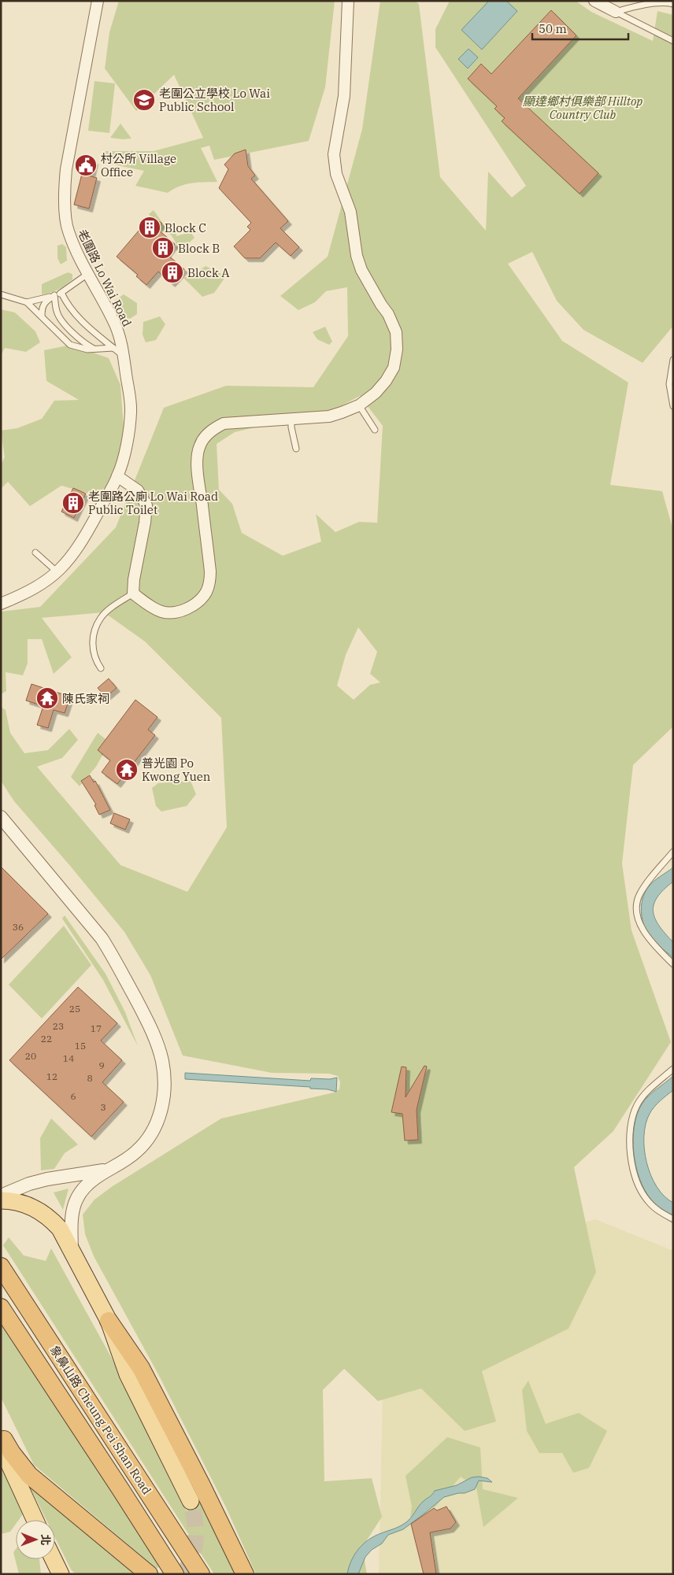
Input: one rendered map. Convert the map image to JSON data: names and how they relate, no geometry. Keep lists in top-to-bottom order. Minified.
{"streets":{"highway":["象鼻山路 Cheung Pei Shan Road"],"street":["老圍路 Lo Wai Road"]},"parks":["顯達鄉村俱樂部 Hilltop Country Club"],"places":{"school or university":["老圍公立學校 Lo Wai Public School"],"public building":["村公所 Village Office"],"building":["Block C","Block B","Block A","老圍路公廁 Lo Wai Road Public Toilet"],"temple":["陳氏家祠","普光園 Po Kwong Yuen"]},"house_numbers":["36","25","23","17","22","15","20","14","9","12","8","6","3"],"scale_bar":"50 m","north":"right"}
